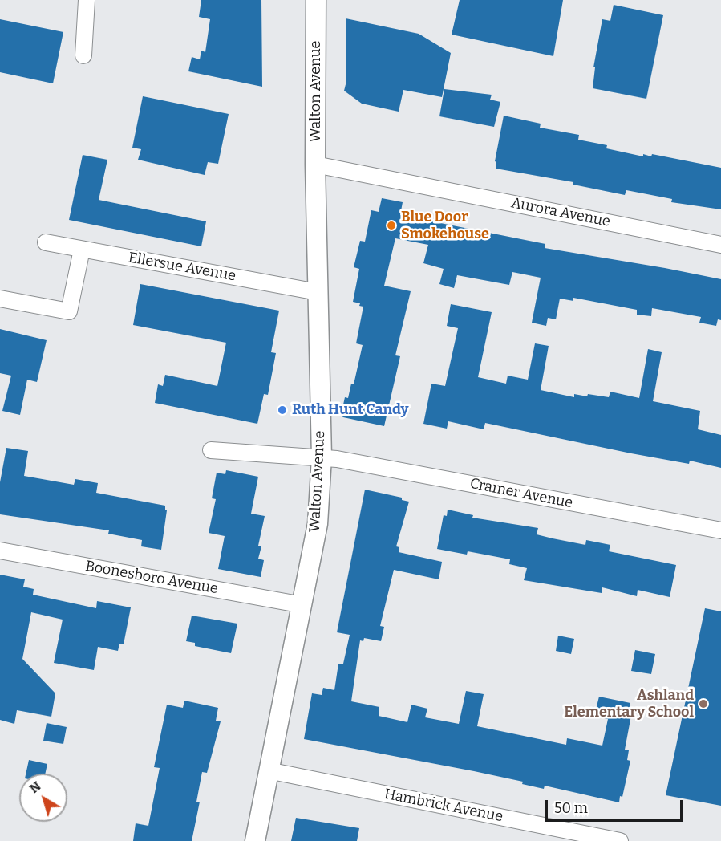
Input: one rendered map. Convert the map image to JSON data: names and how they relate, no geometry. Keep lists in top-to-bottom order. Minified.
{"streets":{"street":["Walton Avenue","Aurora Avenue","Ellersue Avenue","Cramer Avenue","Boonesboro Avenue","Hambrick Avenue"]},"crossings":[["Walton Avenue","Aurora Avenue"],["Walton Avenue","Ellersue Avenue"],["Walton Avenue","Cramer Avenue"],["Walton Avenue","Boonesboro Avenue"],["Walton Avenue","Hambrick Avenue"]],"places":["Blue Door Smokehouse","Ruth Hunt Candy","Ashland Elementary School"],"scale_bar":"50 m","north":"top left"}
